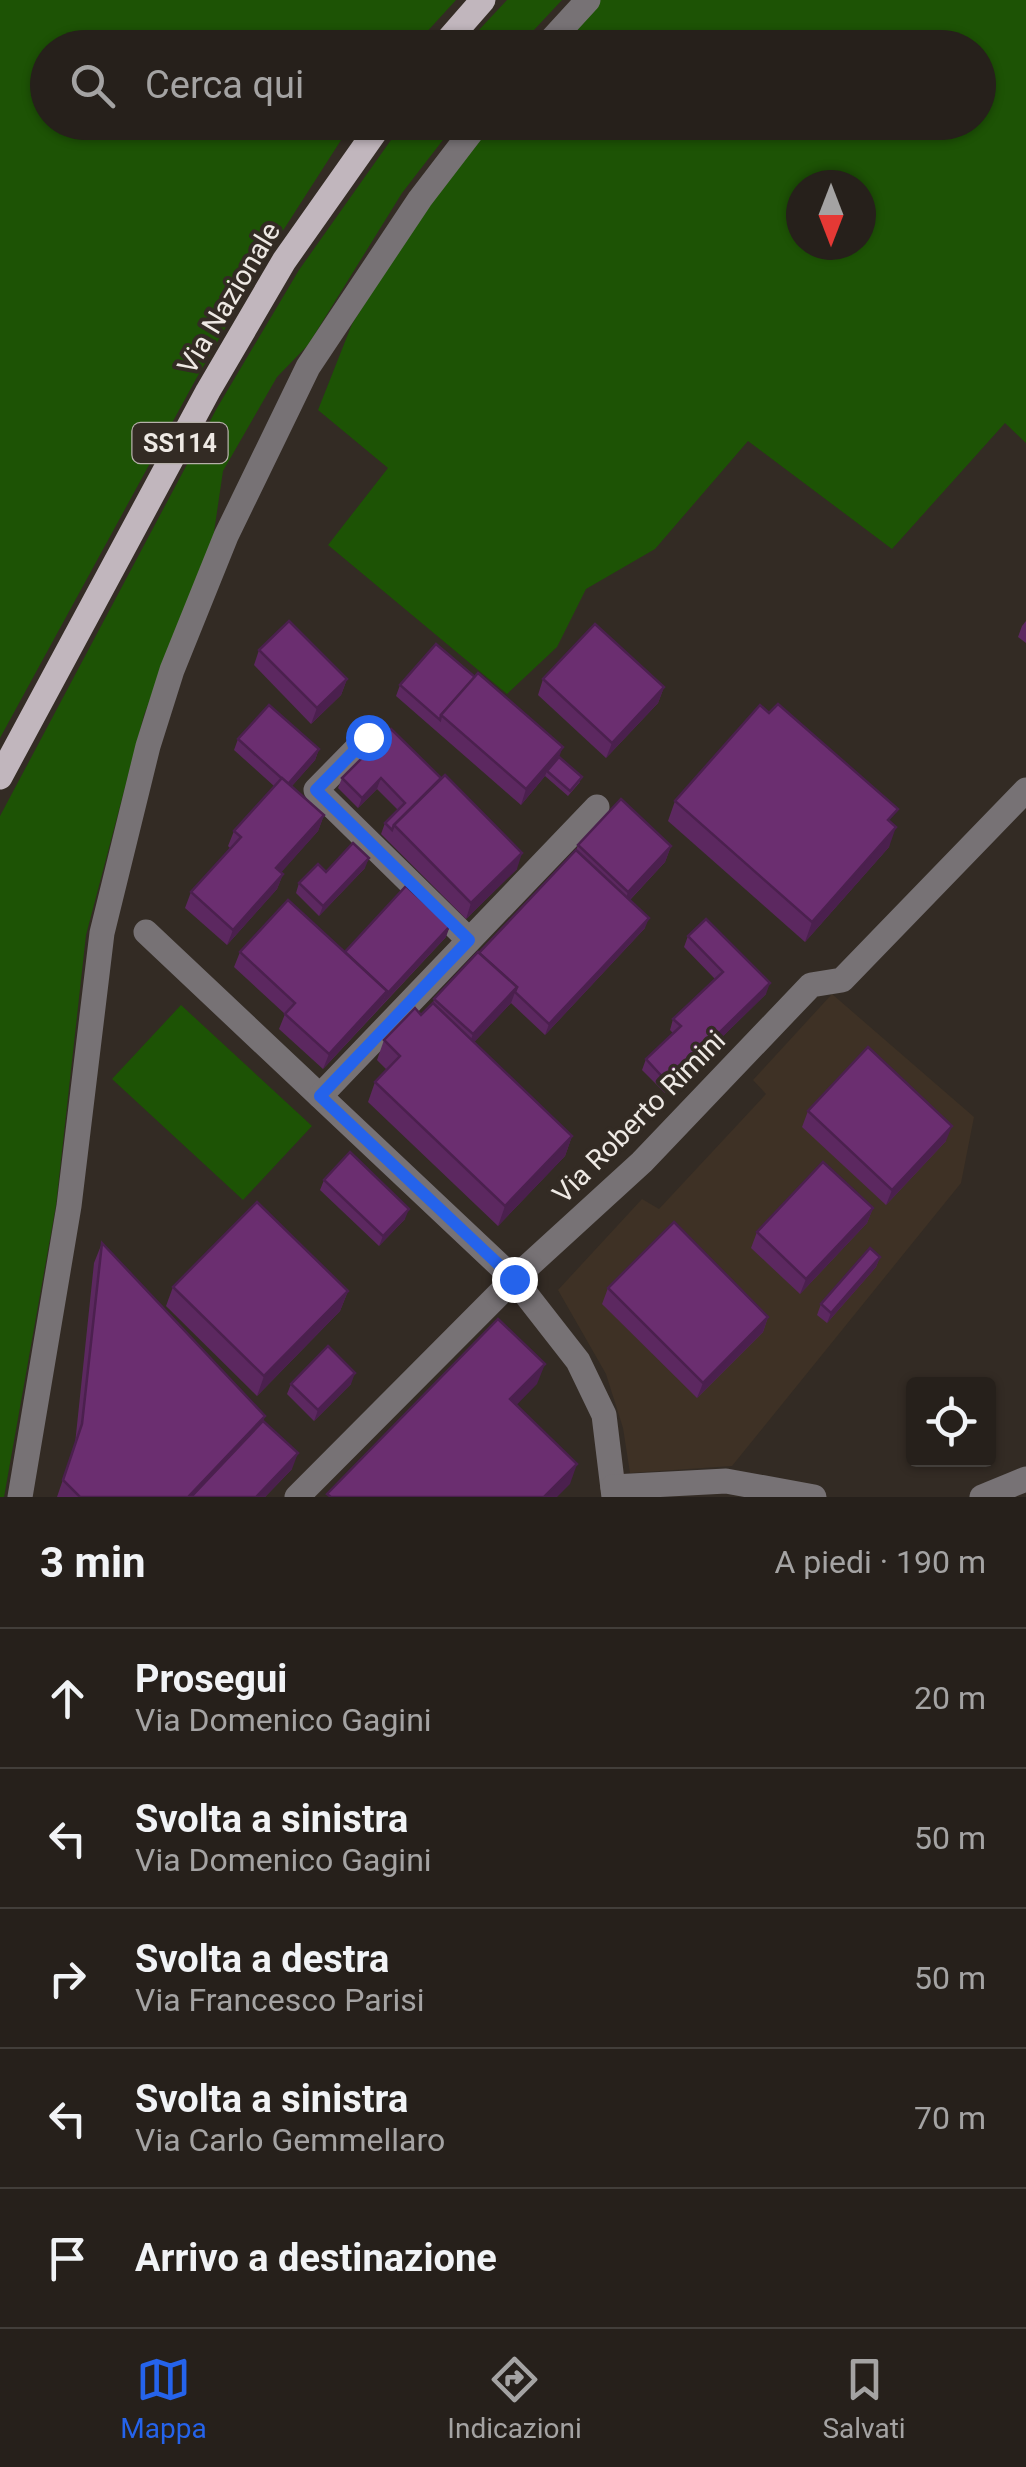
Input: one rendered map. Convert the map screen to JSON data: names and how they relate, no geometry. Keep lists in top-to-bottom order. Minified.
{"streets":{"main road":["Via Nazionale","SS114"],"street":["Via Roberto Rimini"]},"north":"bottom","page":{"search":"Cerca qui","heading":["3 min","A piedi · 190 m"],"list":[["Prosegui","Via Domenico Gagini","20 m"],["Svolta a sinistra","Via Domenico Gagini","50 m"],["Svolta a destra","Via Francesco Parisi","50 m"],["Svolta a sinistra","Via Carlo Gemmellaro","70 m"],"Arrivo a destinazione"],"nav":["Mappa","Indicazioni","Salvati"]}}
